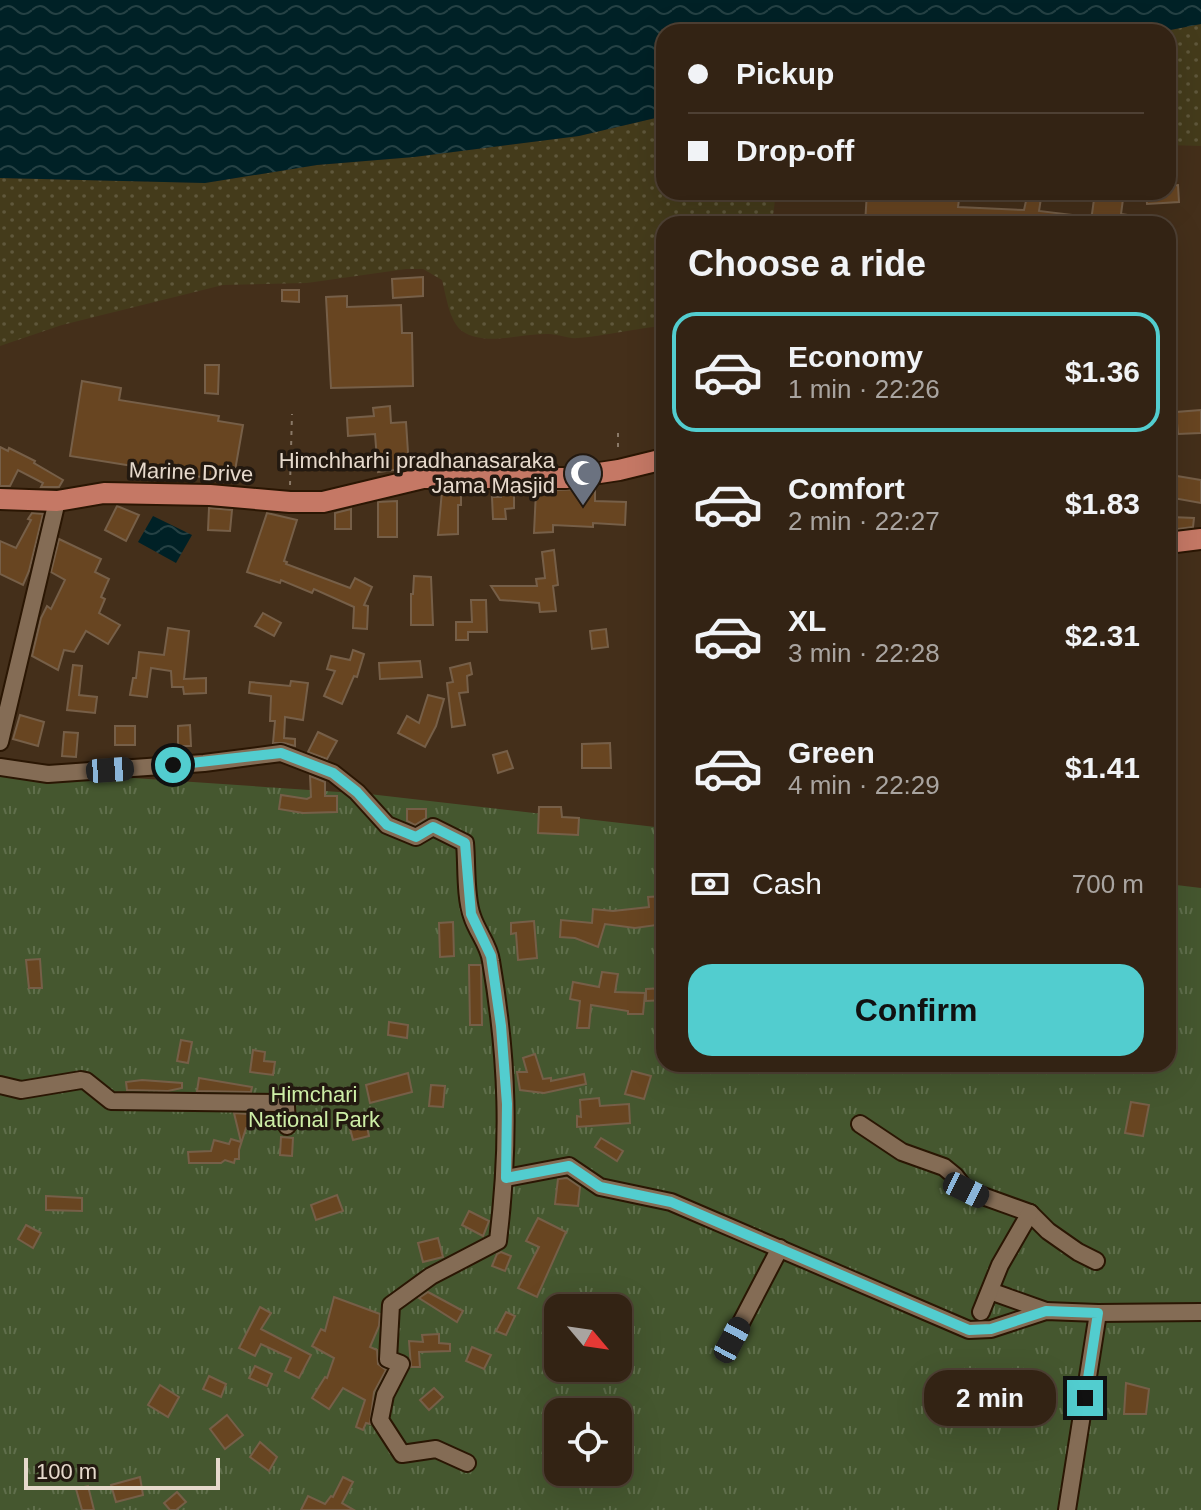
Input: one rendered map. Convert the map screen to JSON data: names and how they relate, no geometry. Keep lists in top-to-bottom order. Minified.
{"streets":{"main road":["Marine Drive"]},"parks":["Himchari National Park"],"places":{"mosque":["Himchharhi pradhanasaraka Jama Masjid"]},"scale_bar":"100 m","north":"bottom right","page":{"banner":["Pickup","Drop-off"],"heading":"Choose a ride","list":[{"name":"Economy","note":"1 min · 22:26","value":"$1.36"},{"name":"Comfort","note":"2 min · 22:27","value":"$1.83"},{"name":"XL","note":"3 min · 22:28","value":"$2.31"},{"name":"Green","note":"4 min · 22:29","value":"$1.41"}],"pay":["Cash","700 m"],"buttons":"Confirm","bubble":"2 min","scale":"100 m"}}
